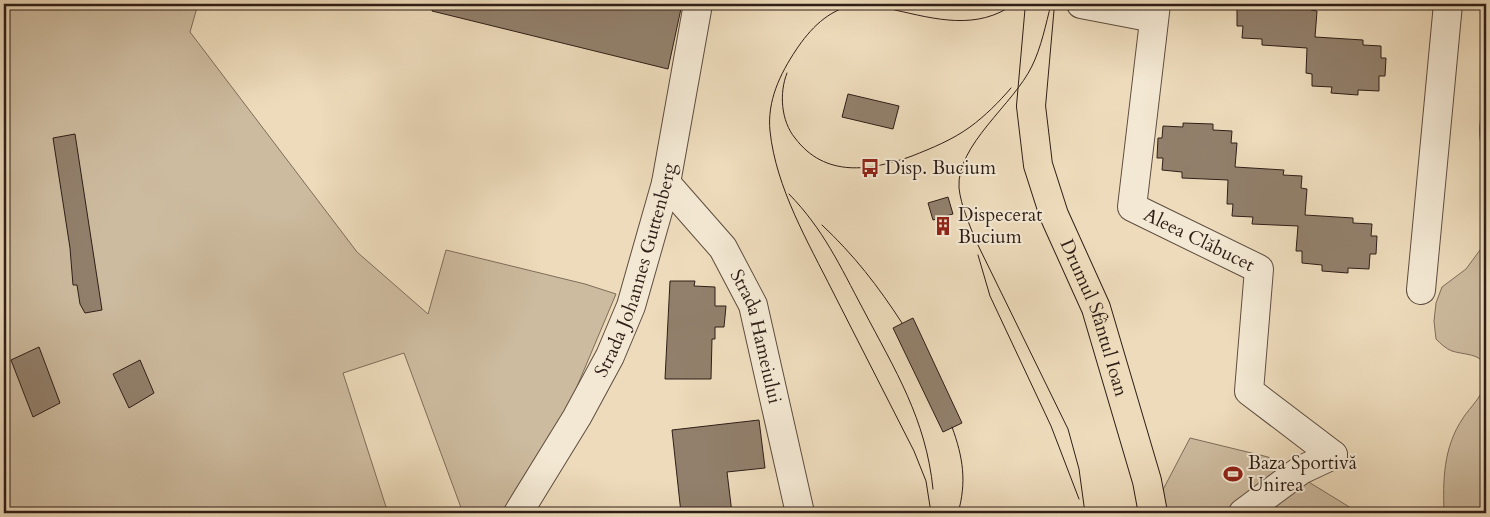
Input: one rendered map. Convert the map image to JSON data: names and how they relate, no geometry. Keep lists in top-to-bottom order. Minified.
{"streets":{"main road":["Drumul Sfântul Ioan"],"street":["Aleea Clăbucet","Strada Johannes Guttenberg","Strada Hameiului"]},"crossings":[["Strada Johannes Guttenberg","Strada Hameiului"]],"places":{"bus stop":["Disp. Bucium"],"building":["Dispecerat Bucium"],"sports":["Baza Sportivă Unirea"]}}
